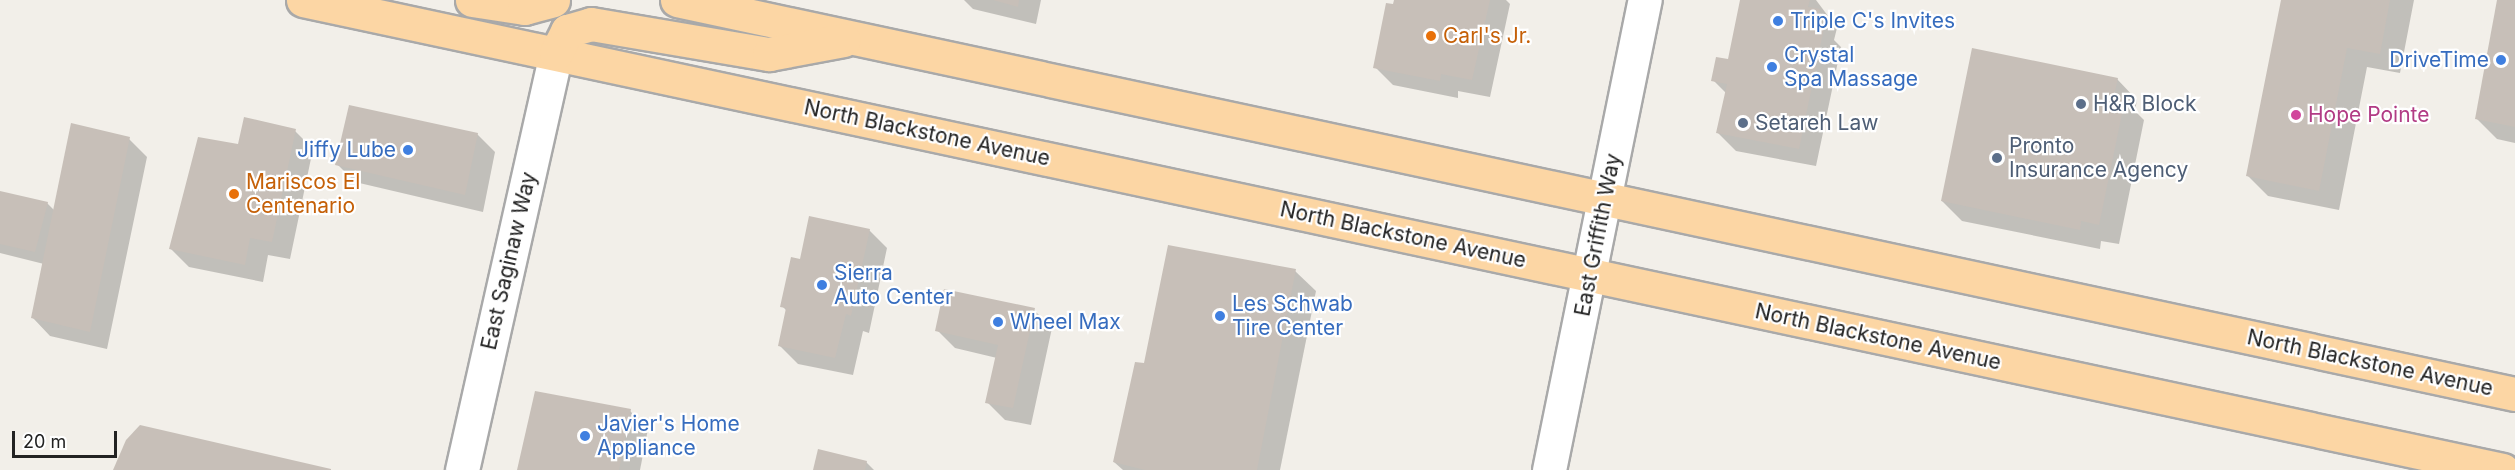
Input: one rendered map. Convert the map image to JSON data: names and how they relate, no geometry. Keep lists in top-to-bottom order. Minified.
{"streets":{"main road":["North Blackstone Avenue"],"street":["East Griffith Way","East Saginaw Way"]},"crossings":[["North Blackstone Avenue","East Griffith Way"],["North Blackstone Avenue","East Saginaw Way"]],"places":["Triple C's Invites","Carl's Jr.","DriveTime","Crystal Spa Massage","H&R Block","Hope Pointe","Setareh Law","Jiffy Lube","Pronto Insurance Agency","Mariscos El Centenario","Sierra Auto Center","Les Schwab Tire Center","Wheel Max","Javier's Home Appliance"],"scale_bar":"20 m"}
